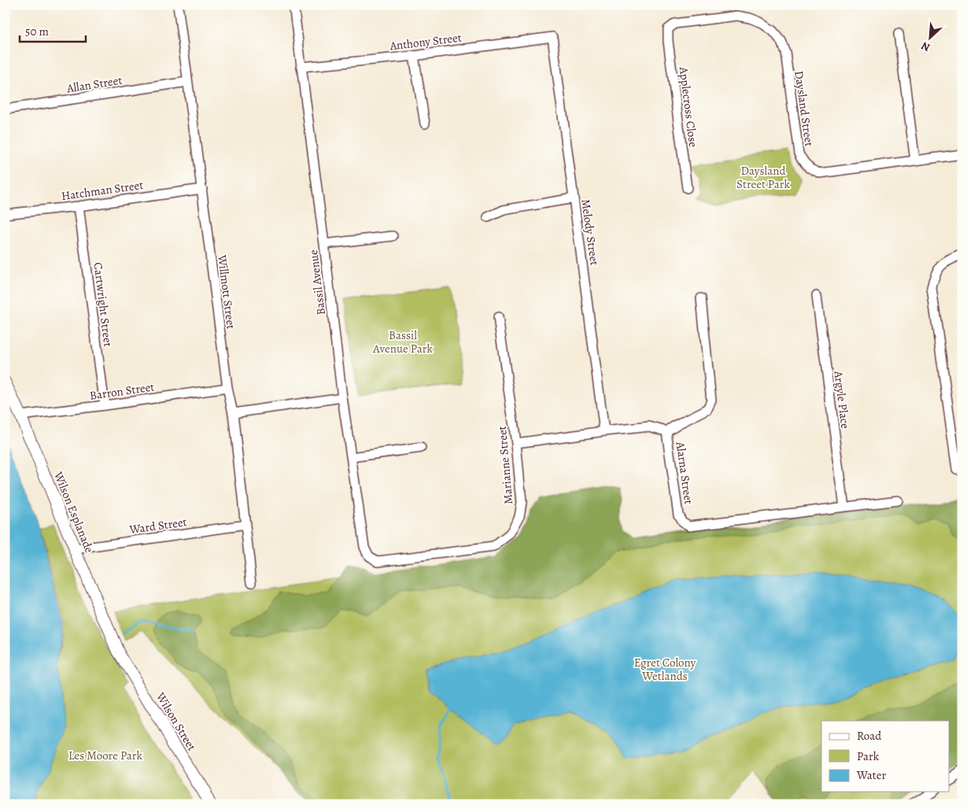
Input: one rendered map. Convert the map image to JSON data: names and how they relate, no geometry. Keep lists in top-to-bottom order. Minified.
{"streets":{"street":["Anthony Street","Allan Street","Applecross Close","Daysland Street","Hatchman Street","Melody Street","Bassil Avenue","Willmott Street","Cartwright Street","Barron Street","Argyle Place","Marianne Street","Alarna Street","Wilson Esplanade","Ward Street","Wilson Street"]},"crossings":[["Anthony Street","Melody Street"],["Anthony Street","Bassil Avenue"],["Allan Street","Willmott Street"],["Applecross Close","Daysland Street"],["Hatchman Street","Willmott Street"],["Hatchman Street","Cartwright Street"],["Melody Street","Alarna Street"],["Bassil Avenue","Marianne Street"],["Willmott Street","Barron Street"],["Willmott Street","Ward Street"],["Cartwright Street","Barron Street"],["Barron Street","Wilson Esplanade"],["Argyle Place","Alarna Street"],["Marianne Street","Alarna Street"],["Wilson Esplanade","Ward Street"],["Wilson Esplanade","Wilson Street"]],"parks":["Daysland Street Park","Bassil Avenue Park","Egret Colony Wetlands","Les Moore Park"],"legend":["Road","Park","Water"],"scale_bar":"50 m","north":"bottom left"}
